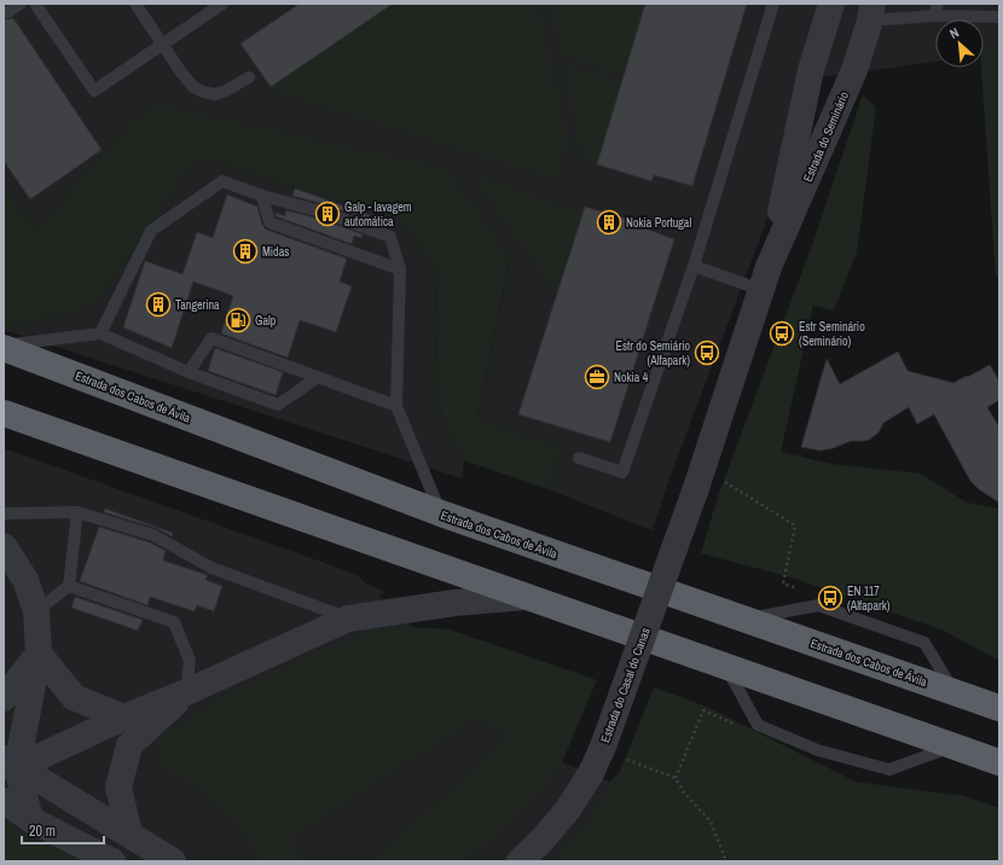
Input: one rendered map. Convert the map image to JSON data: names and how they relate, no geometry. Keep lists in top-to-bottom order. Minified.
{"streets":{"highway":["Estrada dos Cabos de Ávila"],"street":["Estrada do Seminário","Estrada do Casal do Canas"]},"crossings":[["Estrada do Seminário","Estrada do Casal do Canas"]],"places":{"building":["Galp - lavagem automática","Nokia Portugal","Midas","Tangerina"],"fuel station":["Galp"],"bus stop":["Estr Seminário (Seminário)","Estr do Semiário (Alfapark)","EN 117 (Alfapark)"],"office":["Nokia 4"]},"scale_bar":"20 m","north":"top left"}
